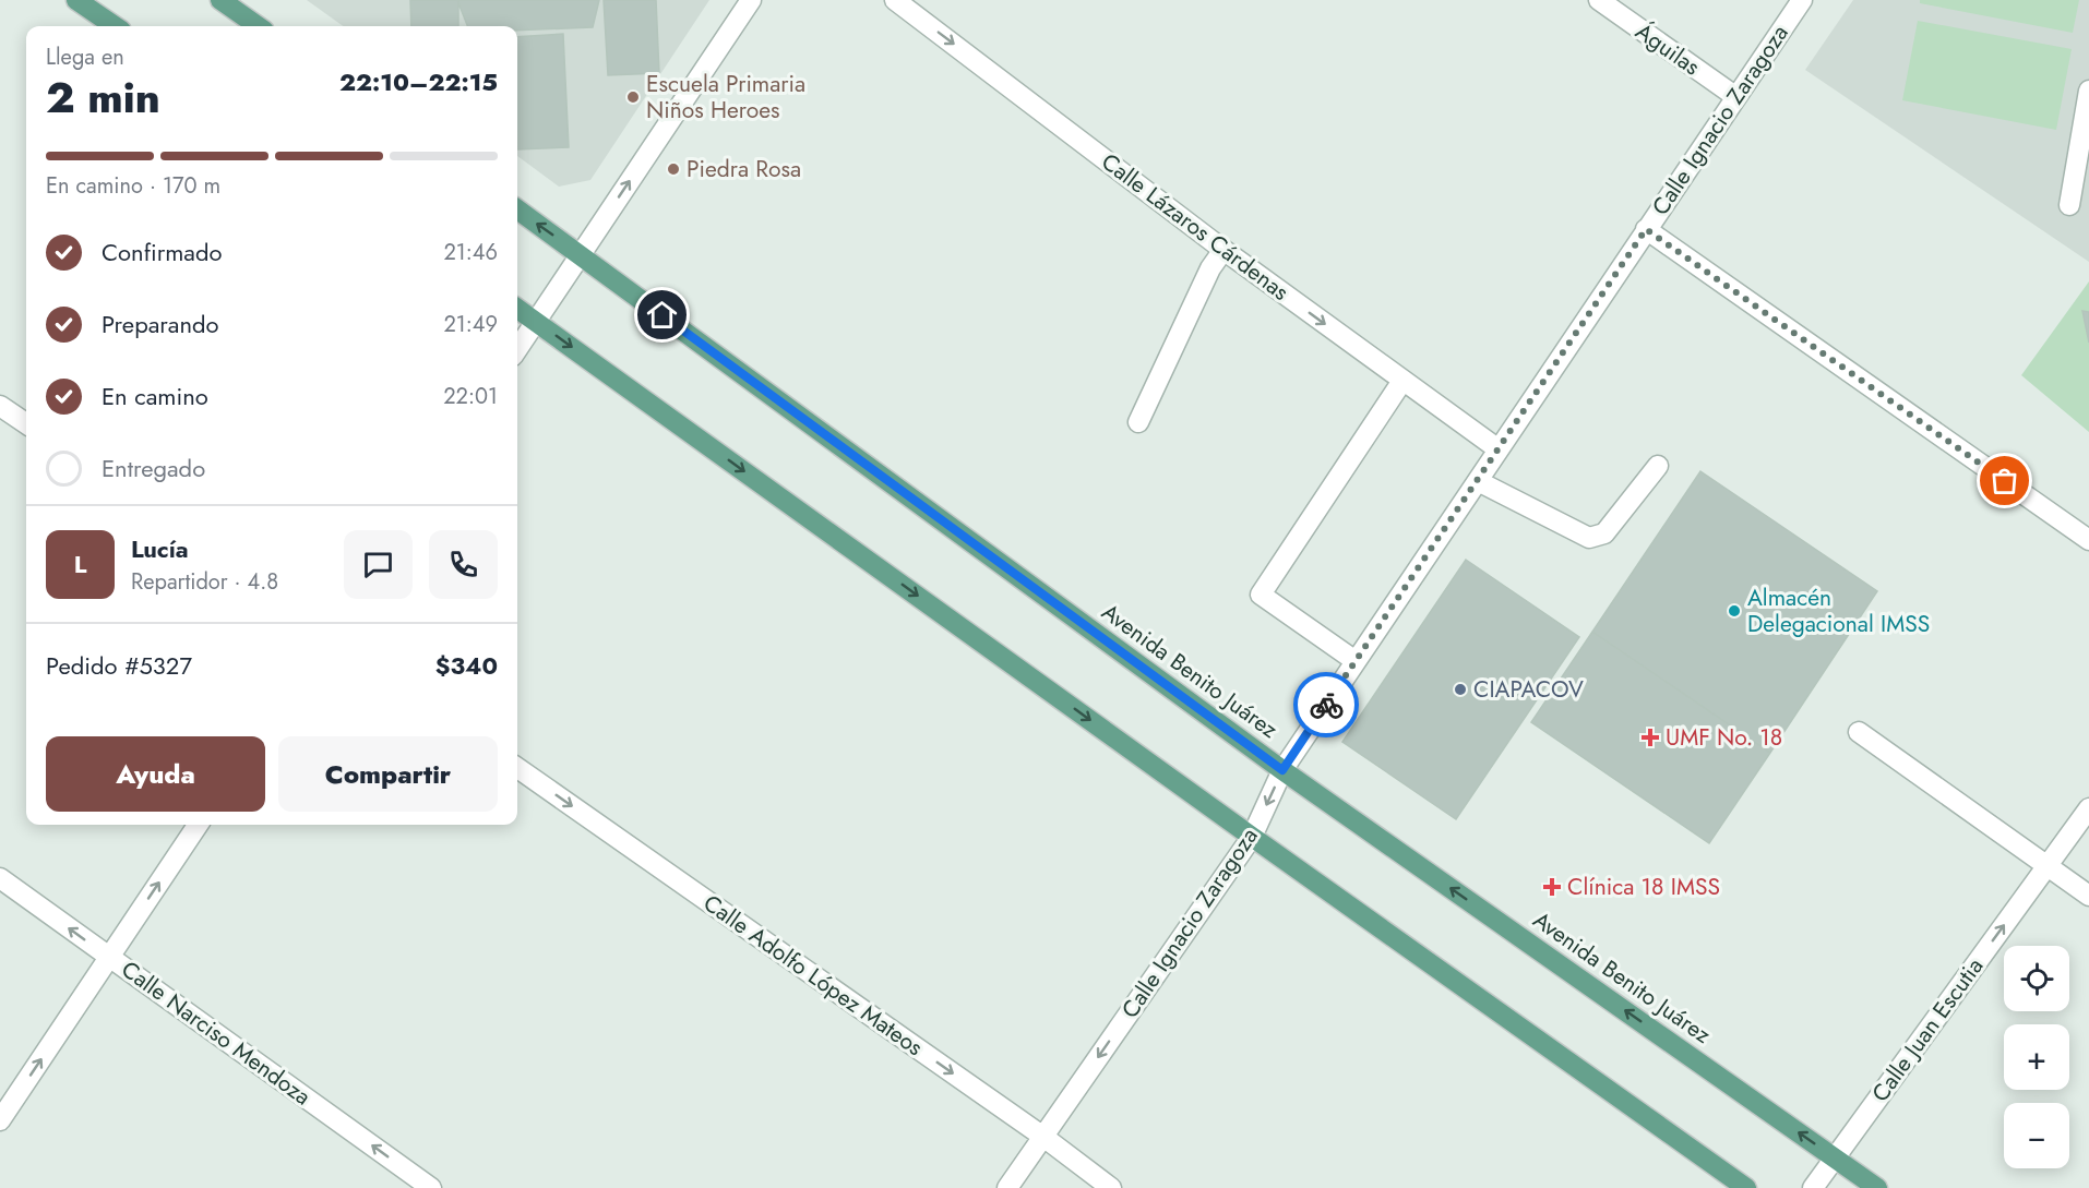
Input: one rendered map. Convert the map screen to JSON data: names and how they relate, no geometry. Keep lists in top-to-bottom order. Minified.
{"streets":{"main road":["Avenida Benito Juárez"],"street":["Águilas","Calle Ignacio Zaragoza","Calle Lázaros Cárdenas","Calle Adolfo López Mateos","Calle Juan Escutia","Calle Narciso Mendoza"]},"crossings":[["Águilas","Calle Ignacio Zaragoza"],["Calle Ignacio Zaragoza","Calle Lázaros Cárdenas"],["Calle Ignacio Zaragoza","Avenida Benito Juárez"],["Calle Ignacio Zaragoza","Calle Adolfo López Mateos"],["Avenida Benito Juárez","Calle Juan Escutia"]],"one_way":["Calle Lázaros Cárdenas","Calle Adolfo López Mateos","Calle Juan Escutia","Calle Narciso Mendoza"],"places":{"other":["Escuela Primaria Niños Heroes","Piedra Rosa","Almacén Delegacional IMSS","CIAPACOV"],"health":["UMF No. 18","Clínica 18 IMSS"]},"page":{"heading":["2 min","Llega en","22:10–22:15"],"panel":["Lucía","Repartidor · 4.8","Pedido #5327","$340"],"bar":"En camino · 170 m","list":[["Confirmado","21:46"],["Preparando","21:49"],["En camino","22:01"],"Entregado"],"round":"L","buttons":["Ayuda","Compartir"],"map_buttons":["+","−"]}}
